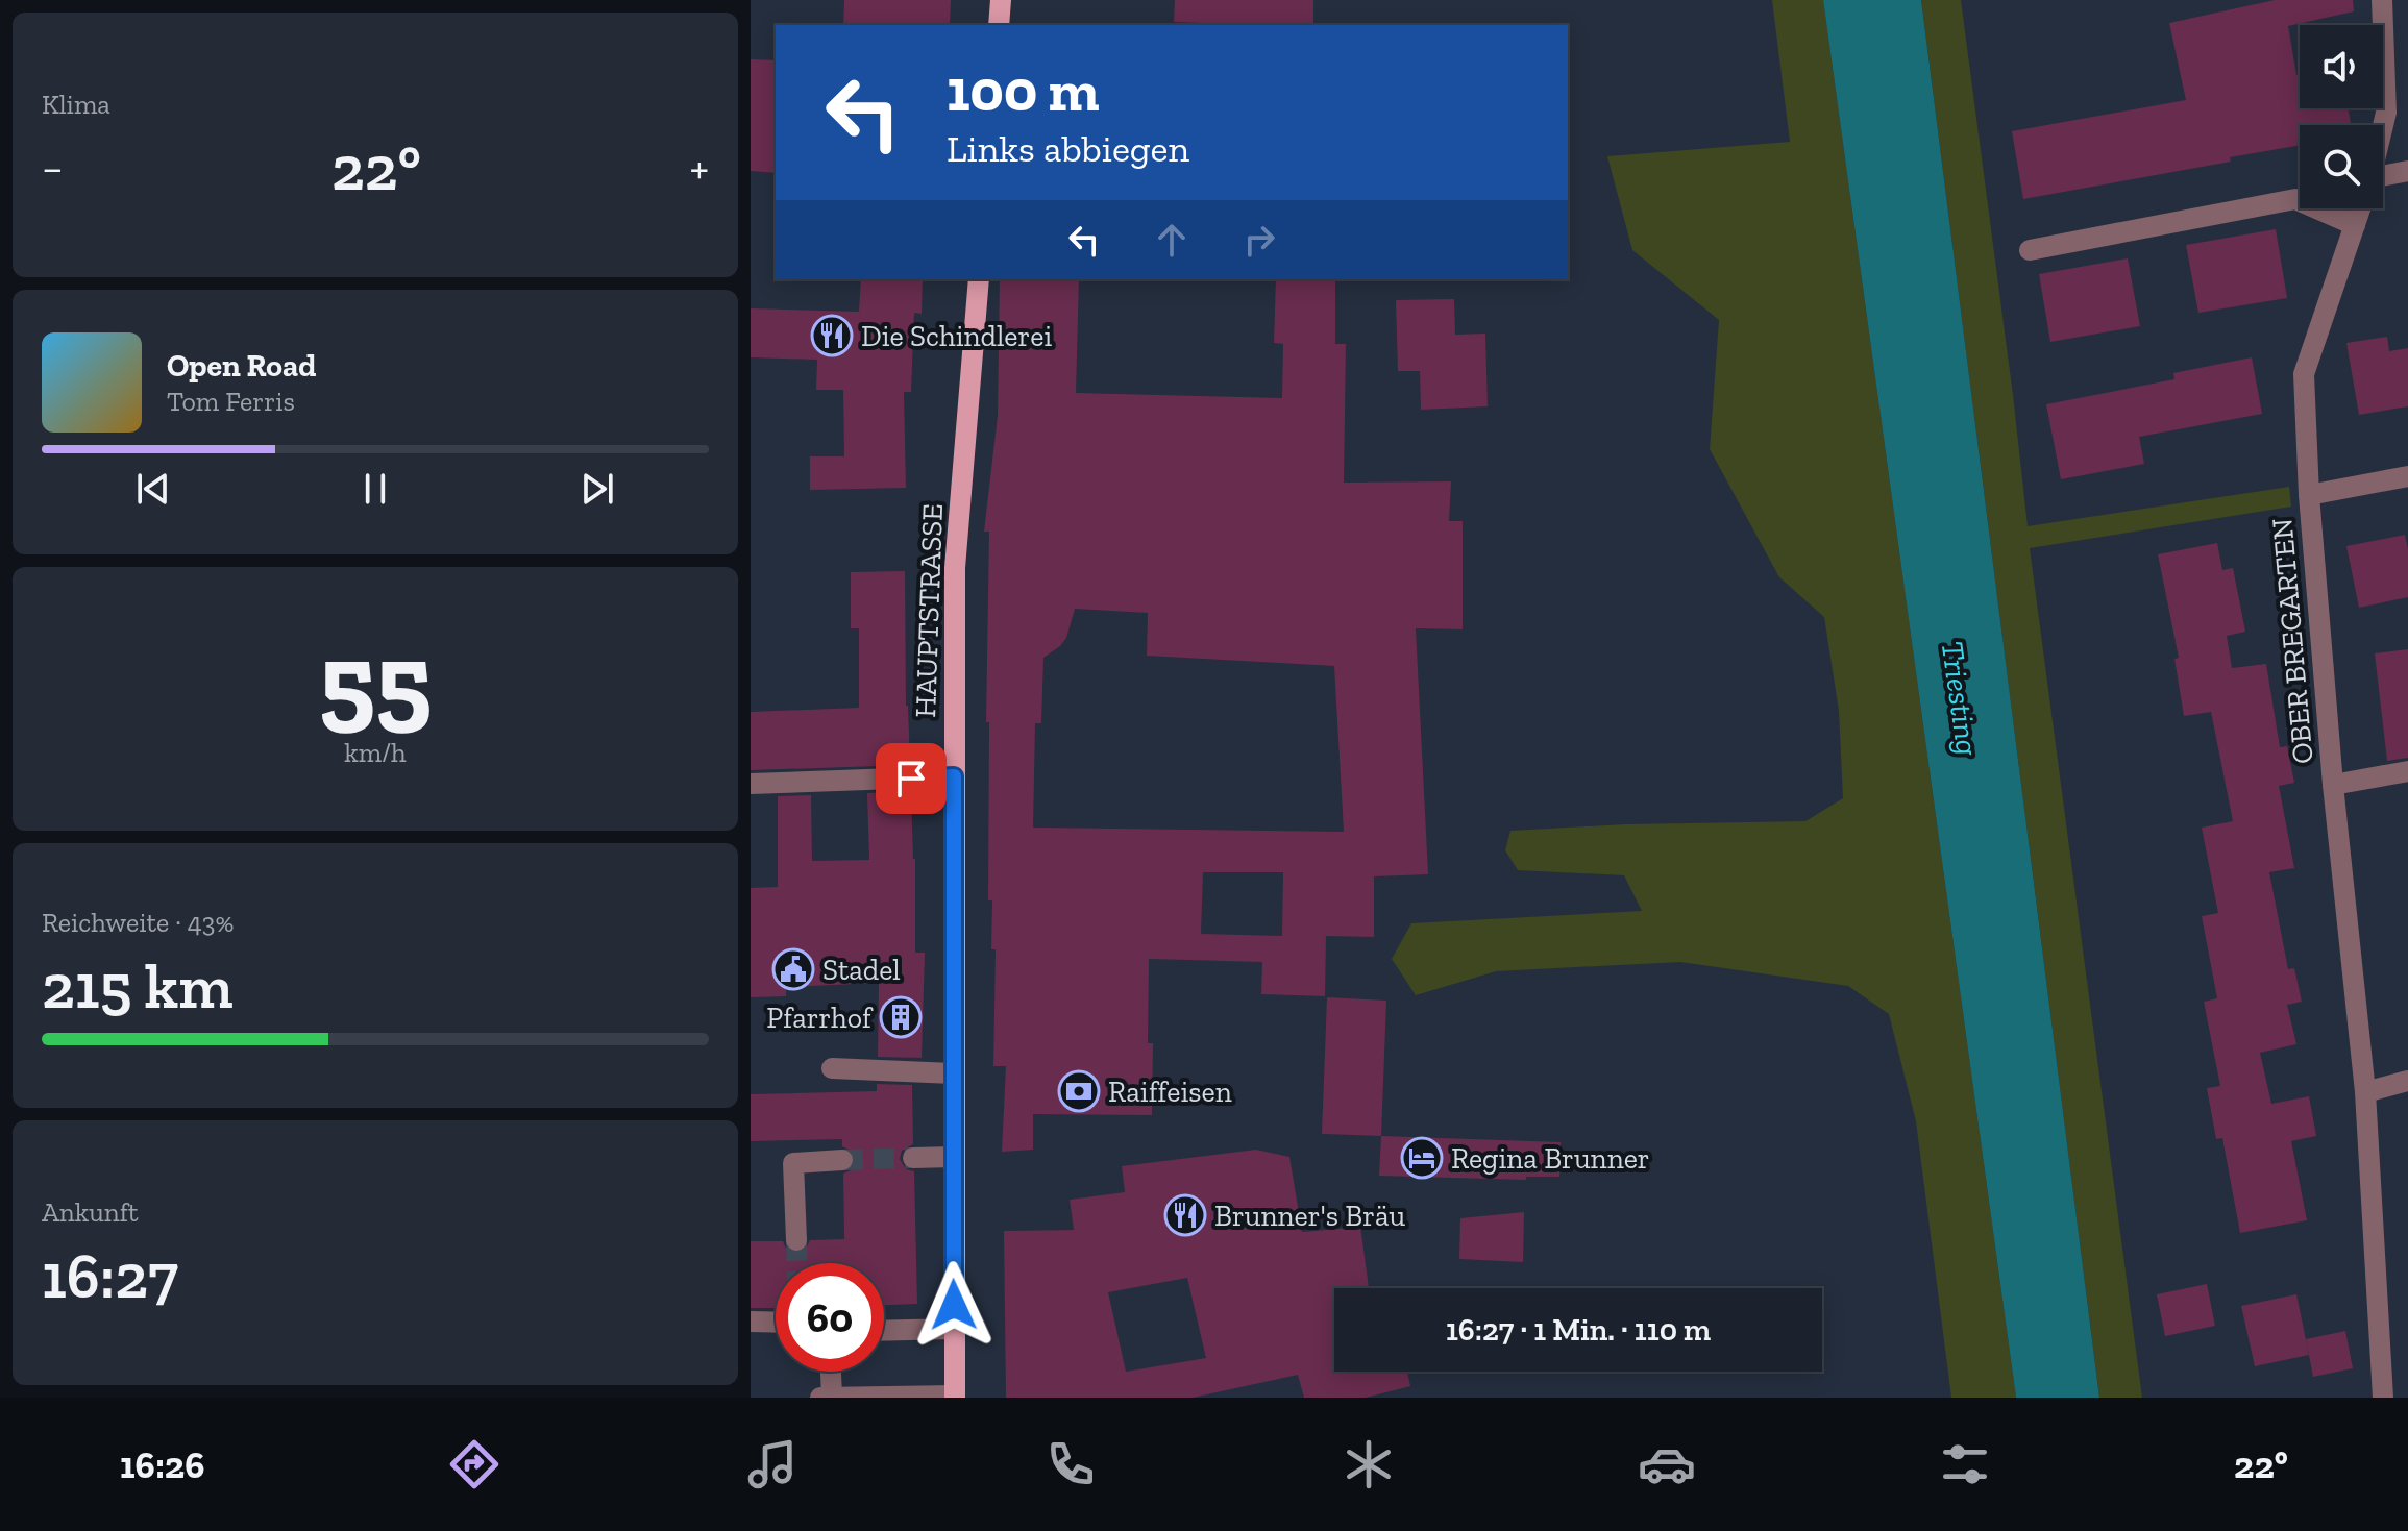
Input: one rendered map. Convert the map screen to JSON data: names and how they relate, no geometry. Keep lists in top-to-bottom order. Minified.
{"streets":{"main road":["HAUPTSTRASSE"],"street":["OBER BREGARTEN"]},"water":["Triesting"],"places":{"restaurant":["Die Schindlerei","Brunner's Bräu"],"public building":["Stadel"],"building":["Pfarrhof"],"bank":["Raiffeisen"],"hotel":["Regina Brunner"]},"page":{"tile":["Klima",["55","km/h"],["Reichweite · 43%","215 km"],["Ankunft","16:27"]],"turn":["100 m","Links abbiegen"],"heat":["−","22°","+"],"song":["Open Road","Tom Ferris"],"limit":"60","trip":"16:27 · 1 Min. · 110 m","tabs":["16:26","22°"]}}
